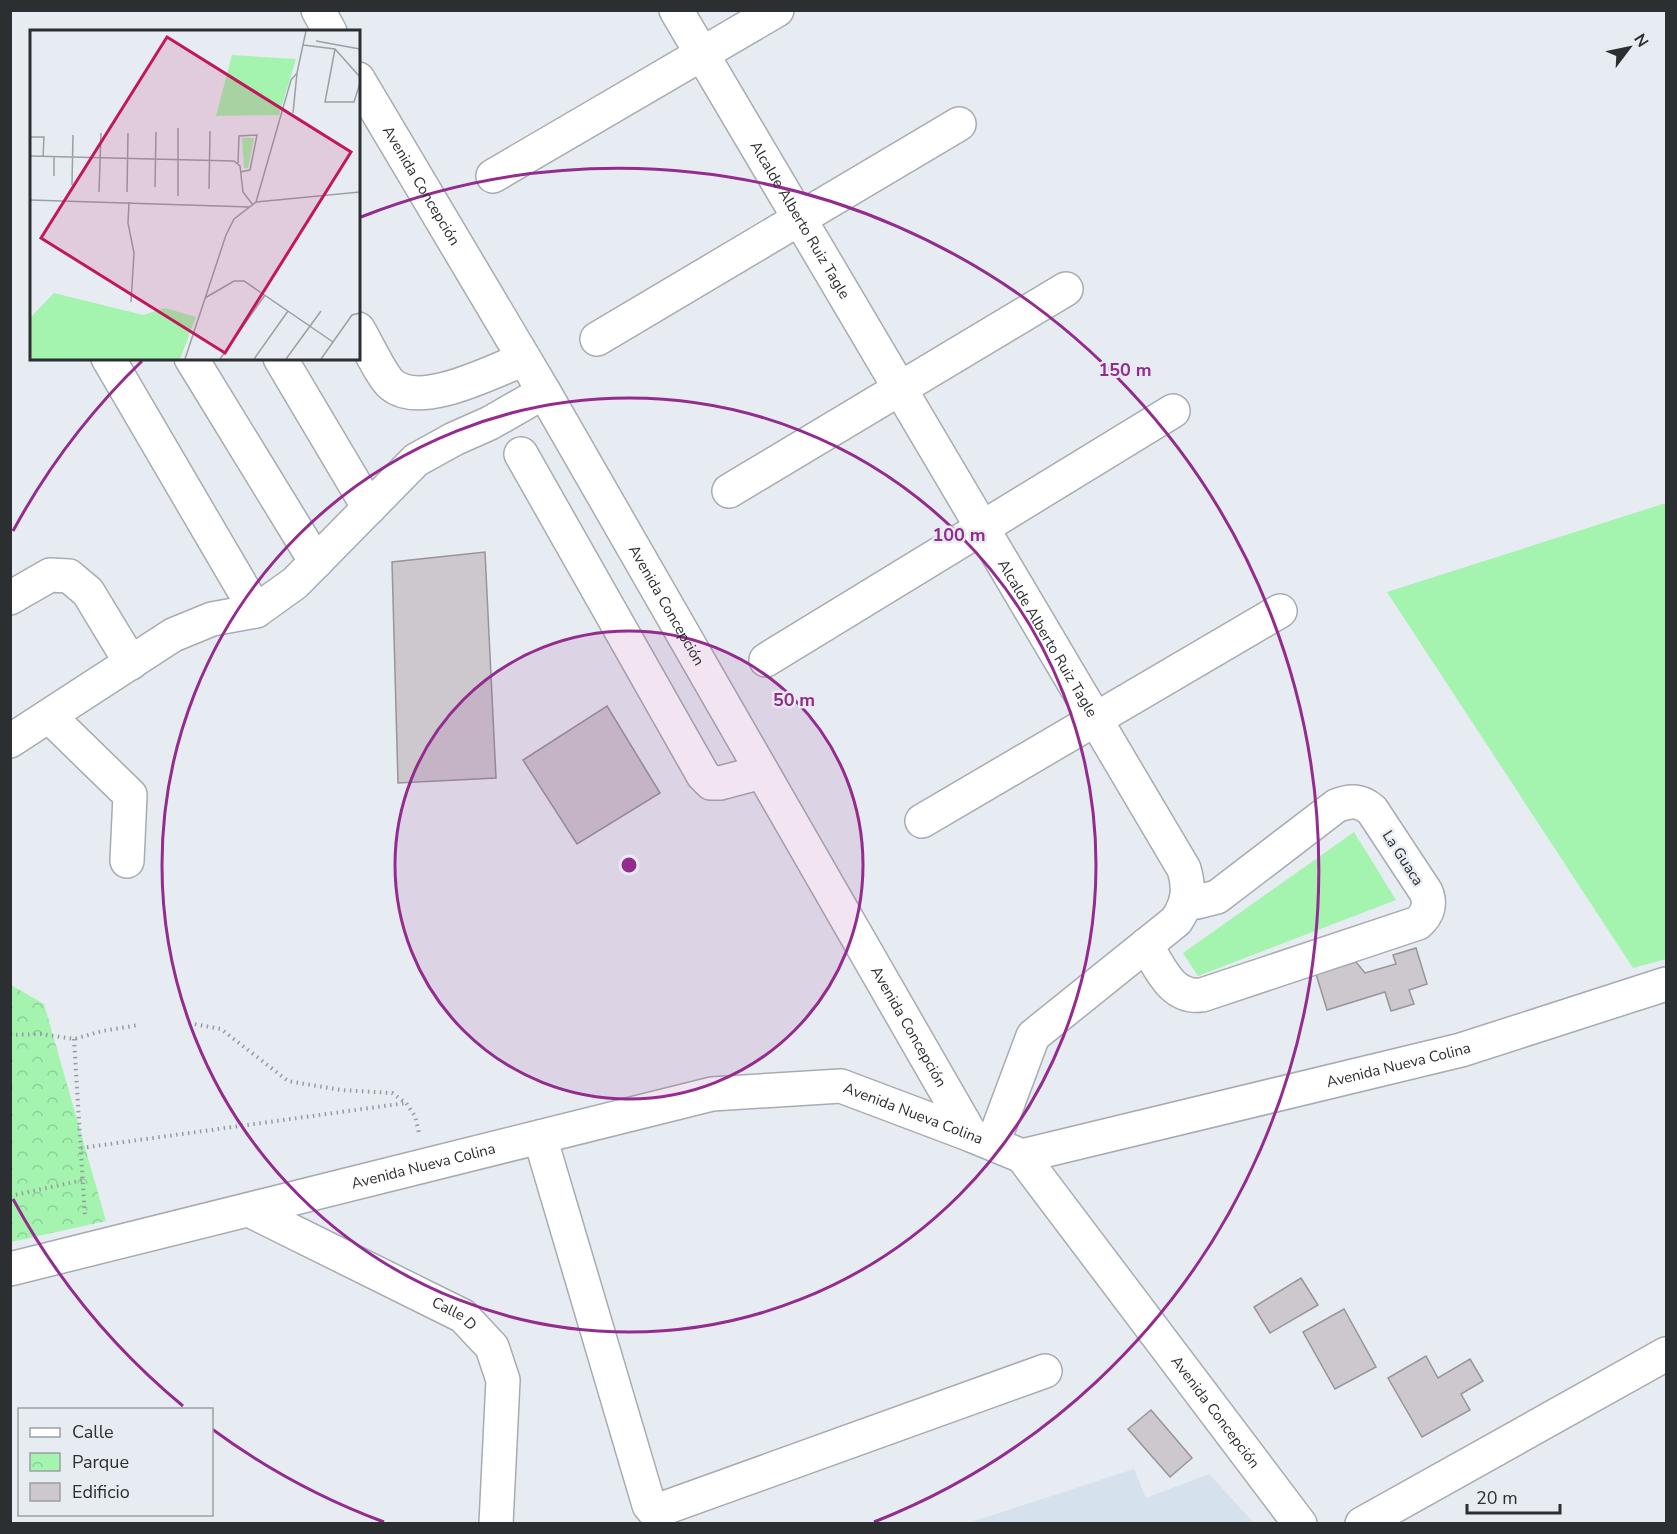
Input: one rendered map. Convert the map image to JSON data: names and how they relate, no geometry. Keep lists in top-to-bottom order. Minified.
{"streets":{"street":["Avenida Concepción","Alcalde Alberto Ruiz Tagle","La Guaca","Avenida Nueva Colina","Calle D"]},"crossings":[["Avenida Concepción","Avenida Nueva Colina"],["Alcalde Alberto Ruiz Tagle","La Guaca"],["Avenida Nueva Colina","Calle D"]],"legend":["Calle","Parque","Edificio"],"scale_bar":"20 m","north":"top right","rings":["150 m","100 m","50 m"]}
